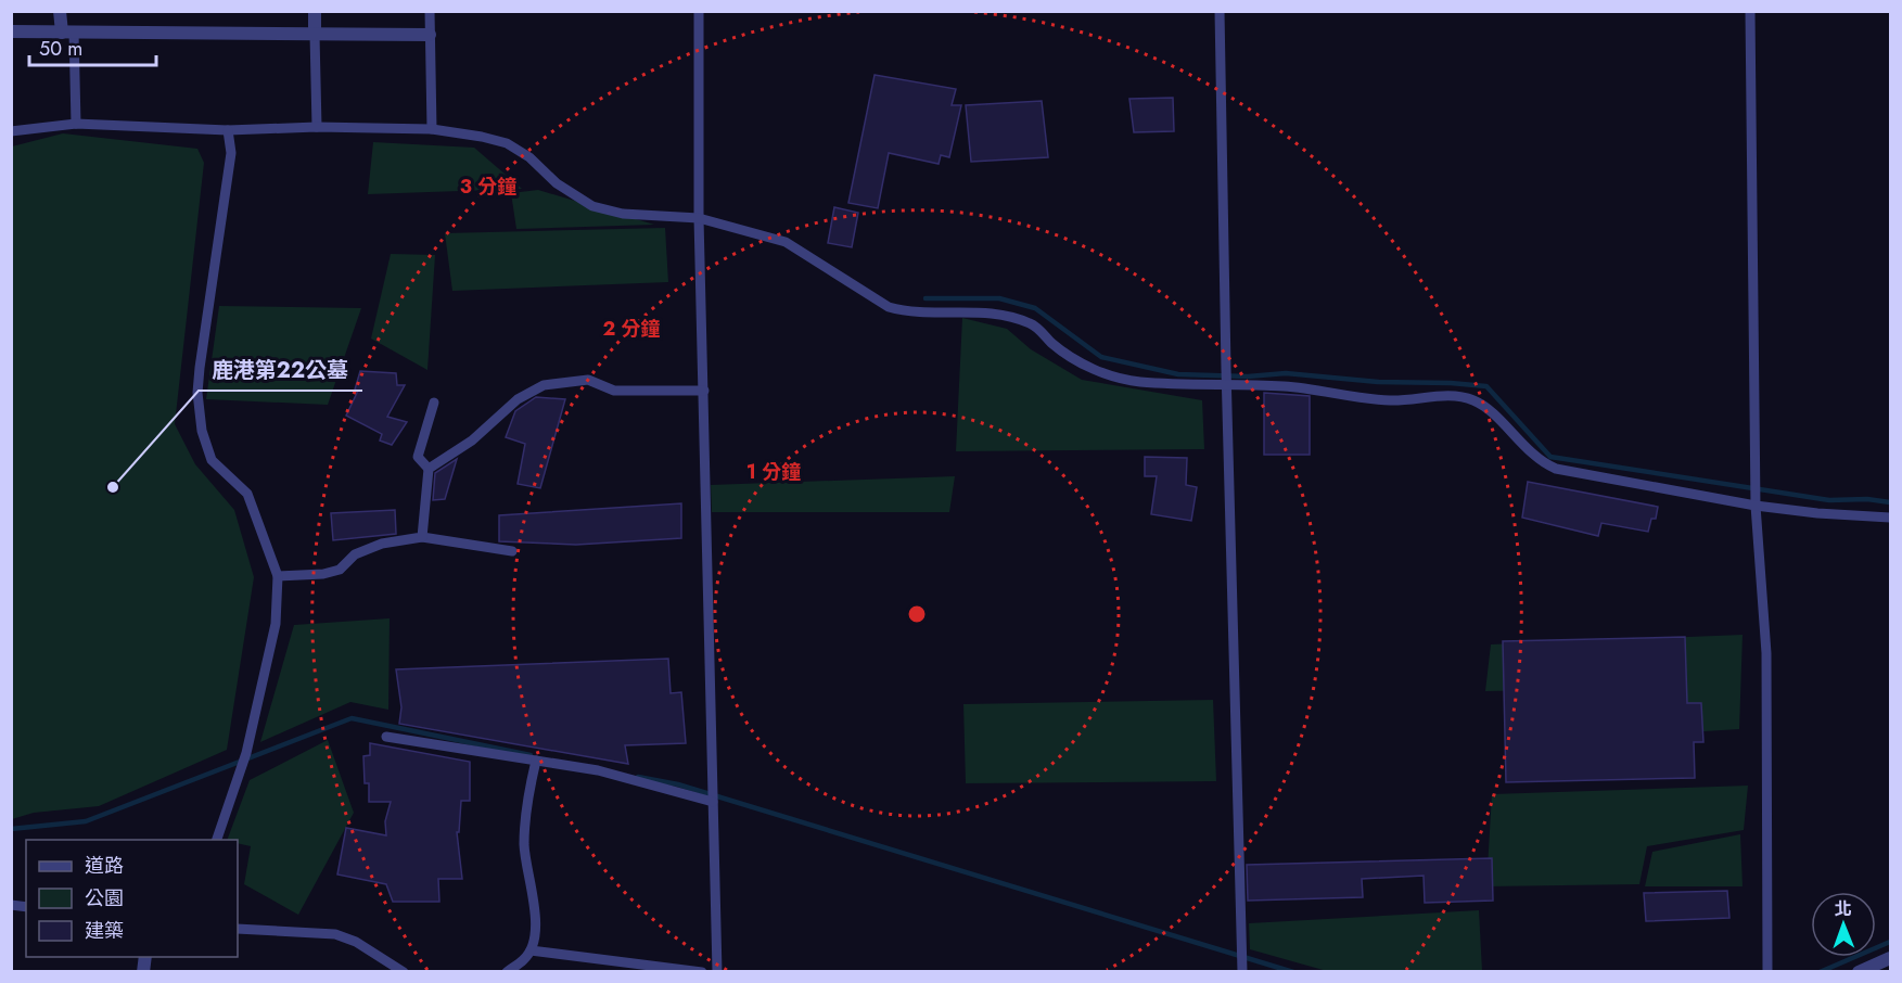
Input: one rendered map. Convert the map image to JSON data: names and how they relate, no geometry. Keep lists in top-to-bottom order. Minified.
{"places":["鹿港第22公墓"],"legend":["道路","公園","建築"],"scale_bar":"50 m","north":"top","rings":["3 分鐘","2 分鐘","1 分鐘"]}
